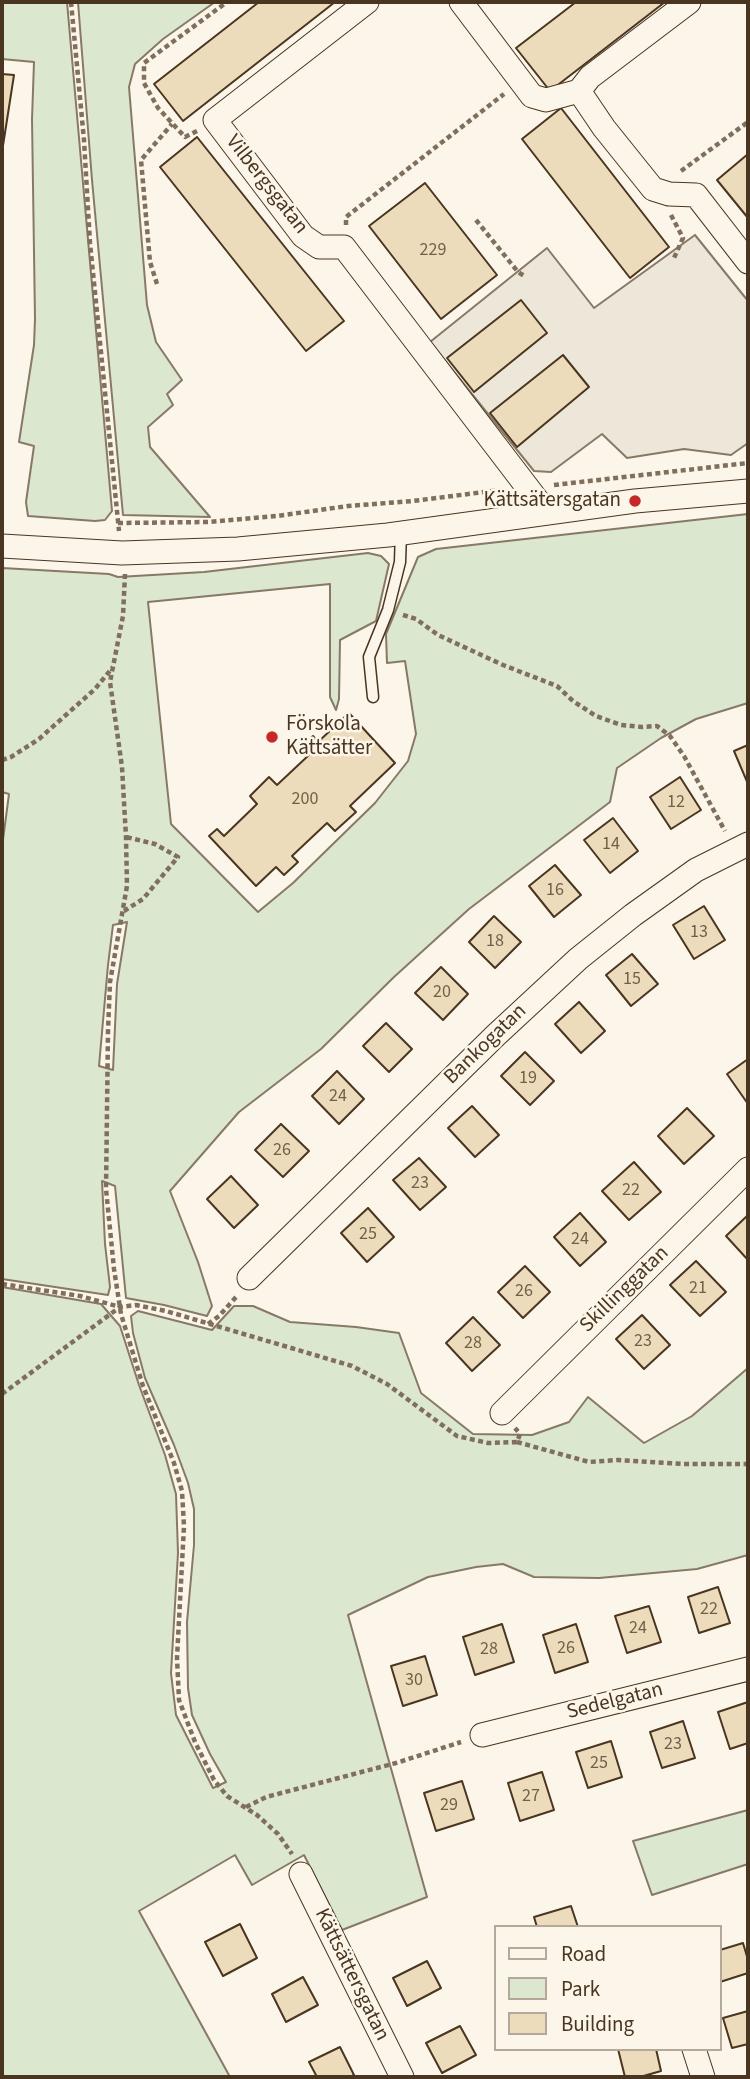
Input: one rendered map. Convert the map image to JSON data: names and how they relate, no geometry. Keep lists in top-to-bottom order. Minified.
{"streets":{"street":["Vilbergsgatan","Bankogatan","Skillinggatan","Sedelgatan","Kättsättersgatan"]},"places":["Kättsätersgatan","Förskola Kättsätter"],"house_numbers":["229","200","12","14","16","13","18","15","20","19","24","26","23","22","25","24","21","26","23","28","22","24","26","28","30","23","25","27","29"],"legend":["Road","Park","Building"]}
